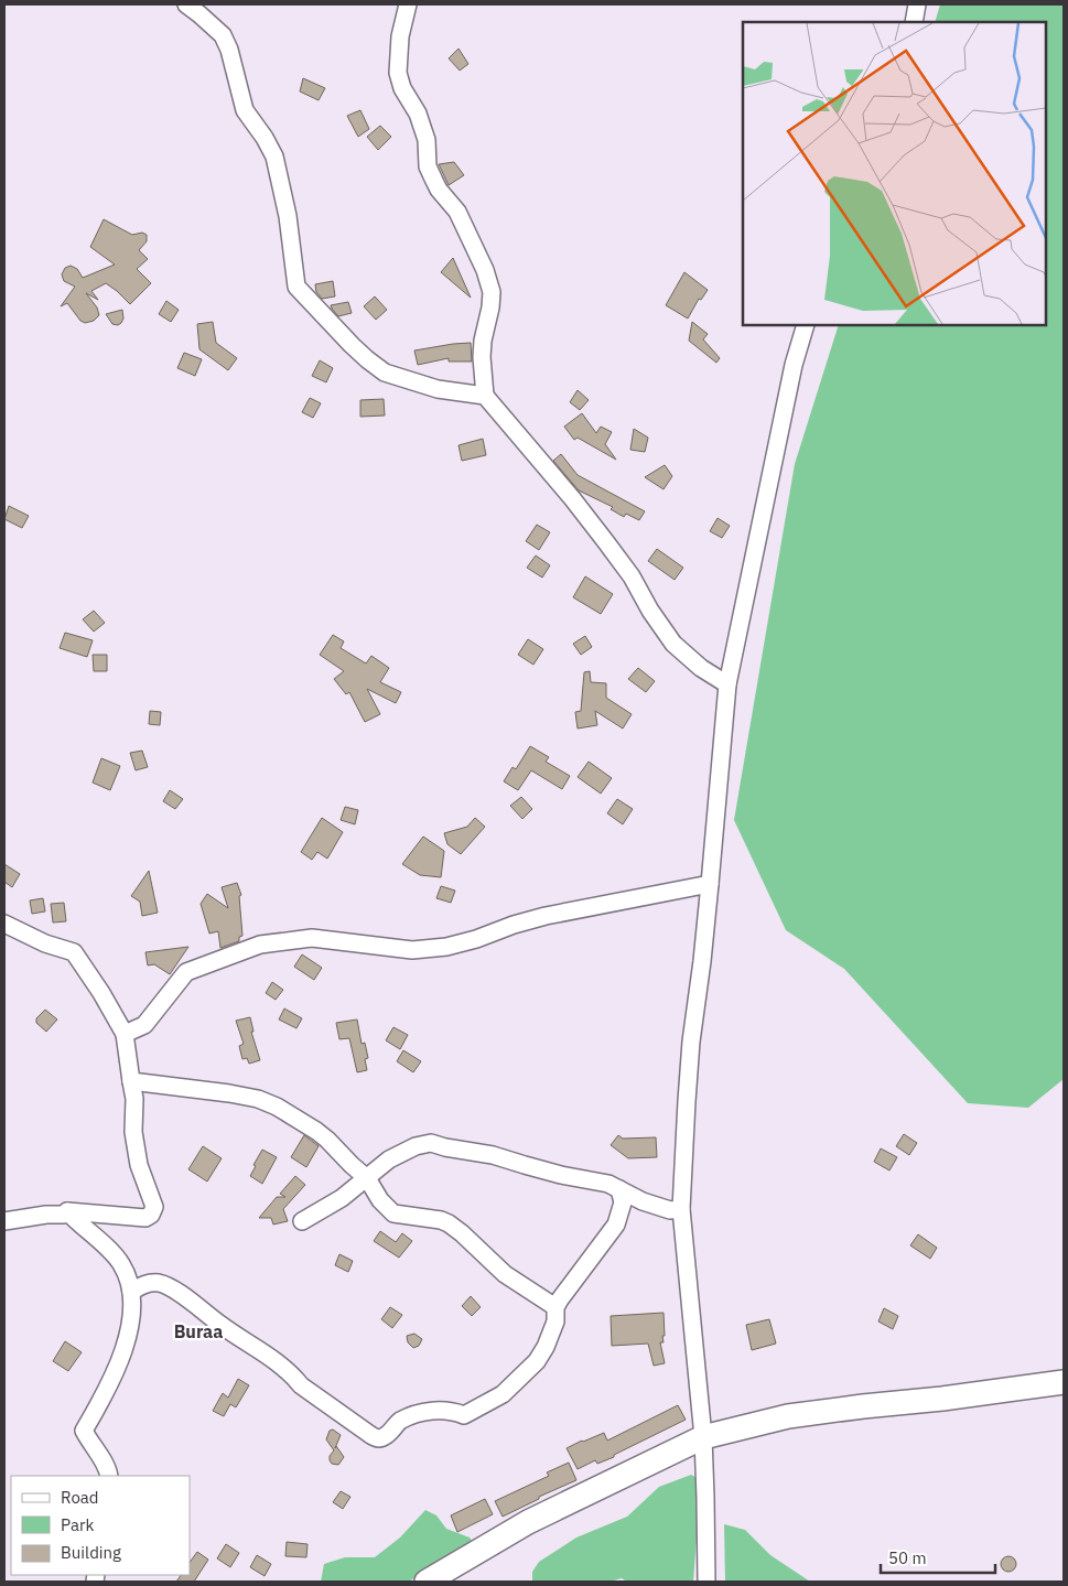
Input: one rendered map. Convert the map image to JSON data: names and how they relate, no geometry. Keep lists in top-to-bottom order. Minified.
{"districts":["Buraa"],"legend":["Road","Park","Building"],"scale_bar":"50 m"}
